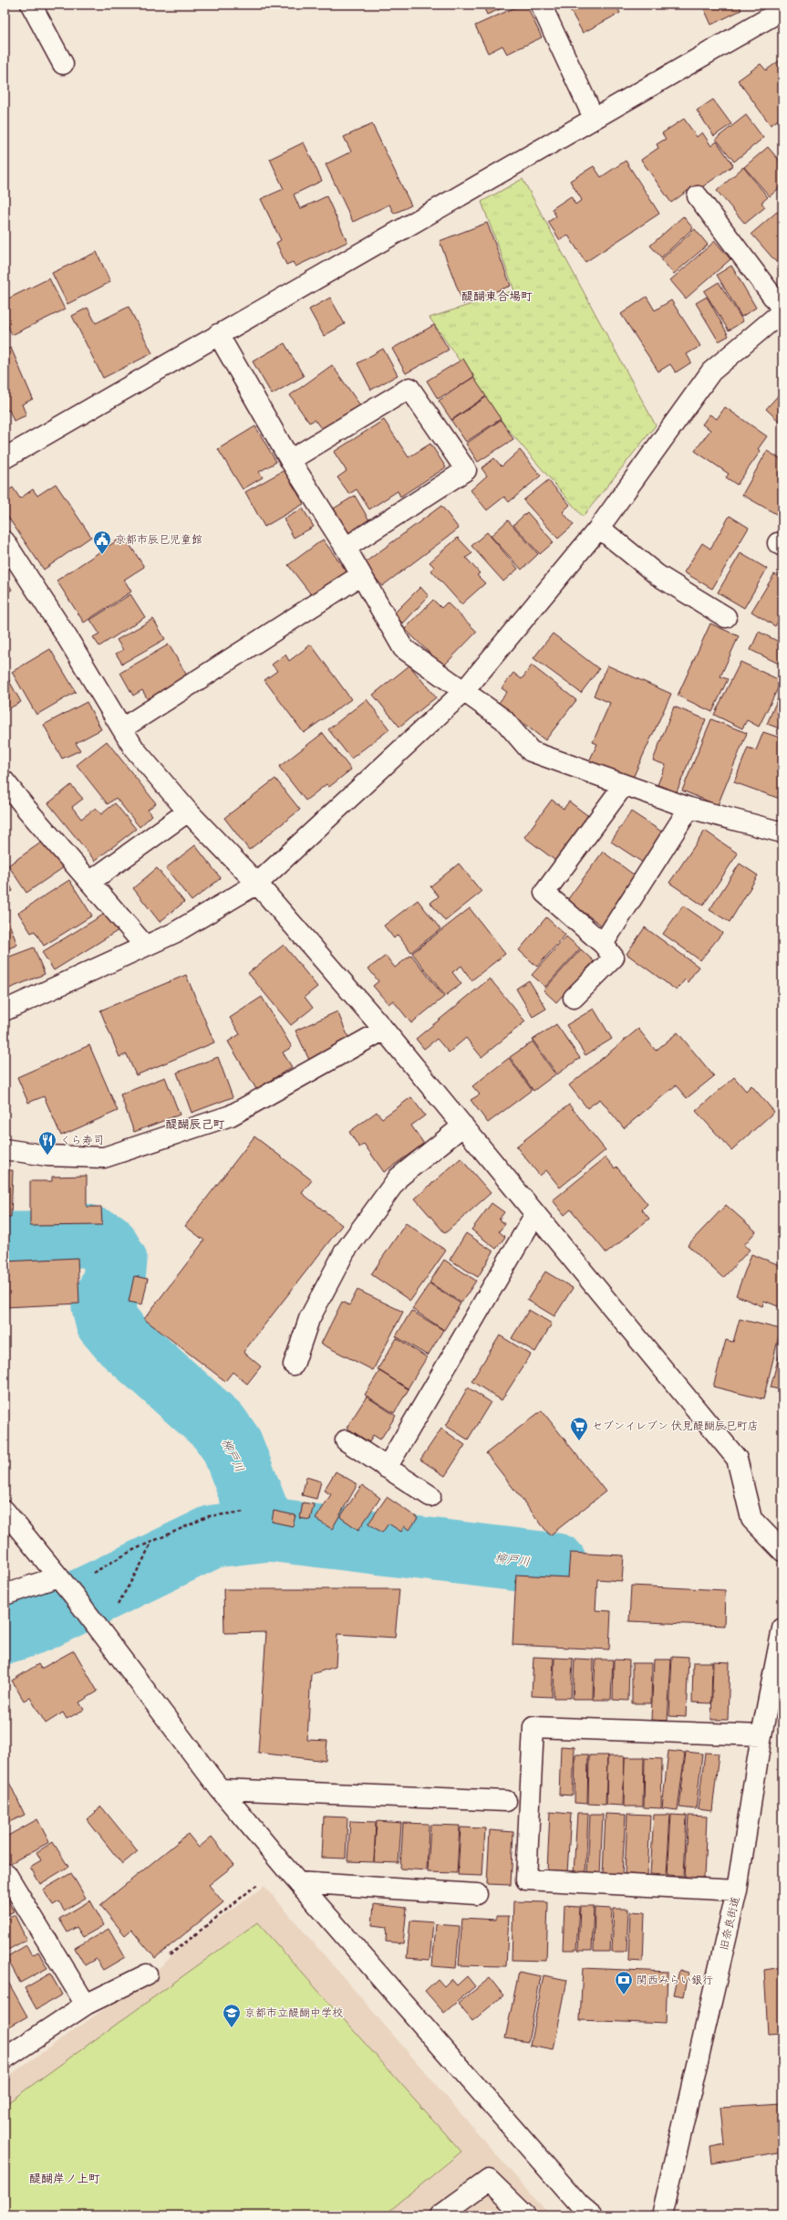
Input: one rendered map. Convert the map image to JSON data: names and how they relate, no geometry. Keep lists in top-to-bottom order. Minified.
{"streets":{"street":["旧奈良街道"]},"districts":["醍醐東合場町","醍醐辰己町","醍醐岸ノ上町"],"water":["柳戸川"],"places":{"public building":["京都市辰巳児童館"],"restaurant":["くら寿司"],"supermarket":["セブンイレブン 伏見醍醐辰巳町店"],"bank":["関西みらい銀行"],"school or university":["京都市立醍醐中学校"]}}
